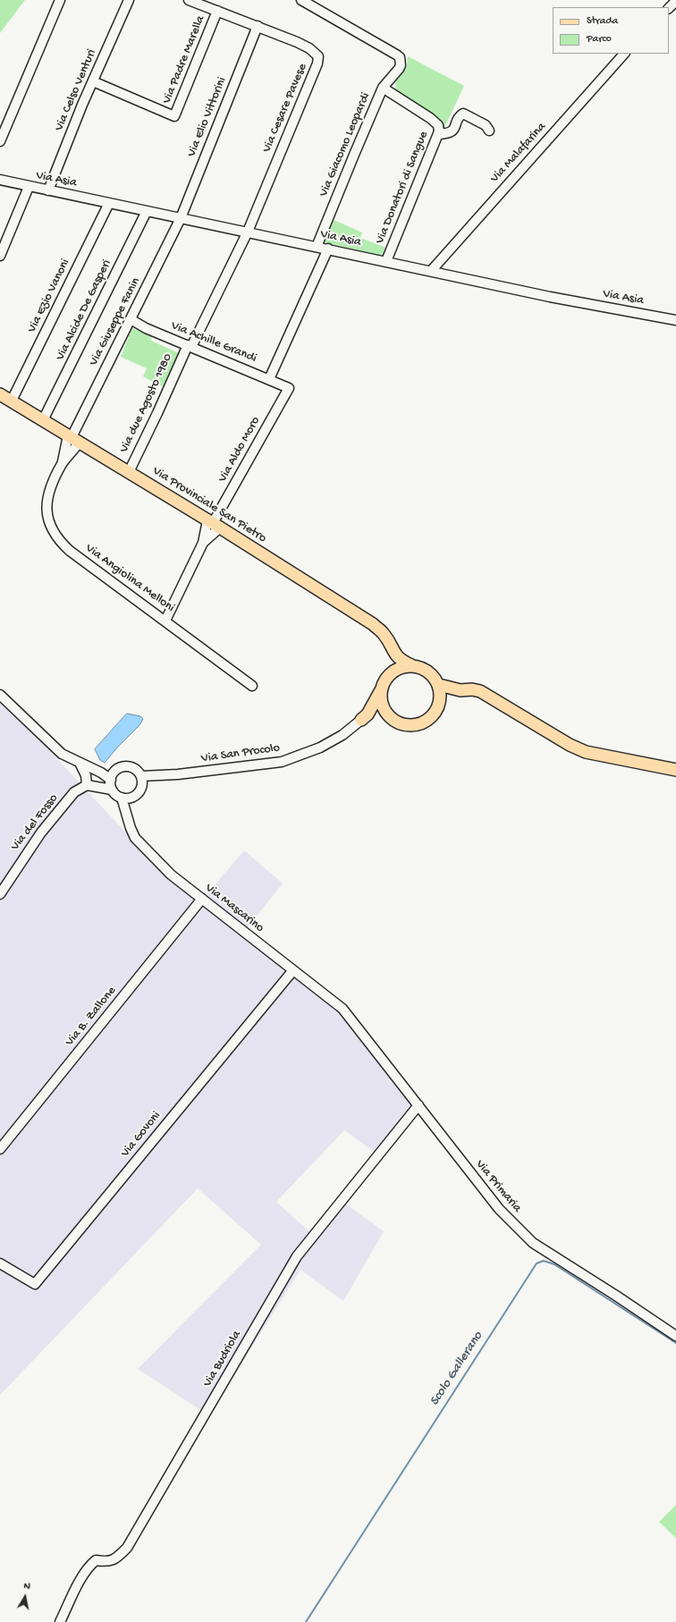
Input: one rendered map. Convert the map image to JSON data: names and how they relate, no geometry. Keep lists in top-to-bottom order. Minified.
{"streets":{"main road":["Via Provinciale San Pietro"],"street":["Via Padre Marella","Via Celso Venturi","Via Cesare Pavese","Via Elio Vittorini","Via Giacomo Leopardi","Via Malafarina","Via Asia","Via Donatori di Sangue","Via Ezio Vanoni","Via Alcide De Gasperi","Via Giuseppe Fanin","Via Achille Grandi","Via due Agosto 1980","Via Aldo Moro","Via Angiolina Melloni","Via San Procolo","Via del Fosso","Via Mascarino","Via B. Zallone","Via Govoni","Via Primaria","Via Budriola"]},"crossings":[["Via Padre Marella","Via Celso Venturi"],["Via Celso Venturi","Via Asia"],["Via Cesare Pavese","Via Elio Vittorini"],["Via Cesare Pavese","Via Asia"],["Via Cesare Pavese","Via due Agosto 1980"],["Via Elio Vittorini","Via Asia"],["Via Elio Vittorini","Via Giuseppe Fanin"],["Via Giacomo Leopardi","Via Asia"],["Via Giacomo Leopardi","Via Donatori di Sangue"],["Via Malafarina","Via Asia"],["Via Asia","Via Donatori di Sangue"],["Via Asia","Via Ezio Vanoni"],["Via Asia","Via Alcide De Gasperi"],["Via Asia","Via Giuseppe Fanin"],["Via Asia","Via due Agosto 1980"],["Via Ezio Vanoni","Via Provinciale San Pietro"],["Via Alcide De Gasperi","Via Provinciale San Pietro"],["Via Giuseppe Fanin","Via Achille Grandi"],["Via Giuseppe Fanin","Via Provinciale San Pietro"],["Via Giuseppe Fanin","Via Angiolina Melloni"],["Via Achille Grandi","Via due Agosto 1980"],["Via Achille Grandi","Via Aldo Moro"],["Via due Agosto 1980","Via Provinciale San Pietro"],["Via Aldo Moro","Via Provinciale San Pietro"],["Via Provinciale San Pietro","Via Angiolina Melloni"],["Via San Procolo","Via Mascarino"],["Via Mascarino","Via B. Zallone"],["Via Mascarino","Via Govoni"],["Via Mascarino","Via Primaria"],["Via Primaria","Via Budriola"]],"water":["Scolo Gallerano"],"legend":["Strada","Parco"],"north":"top"}
